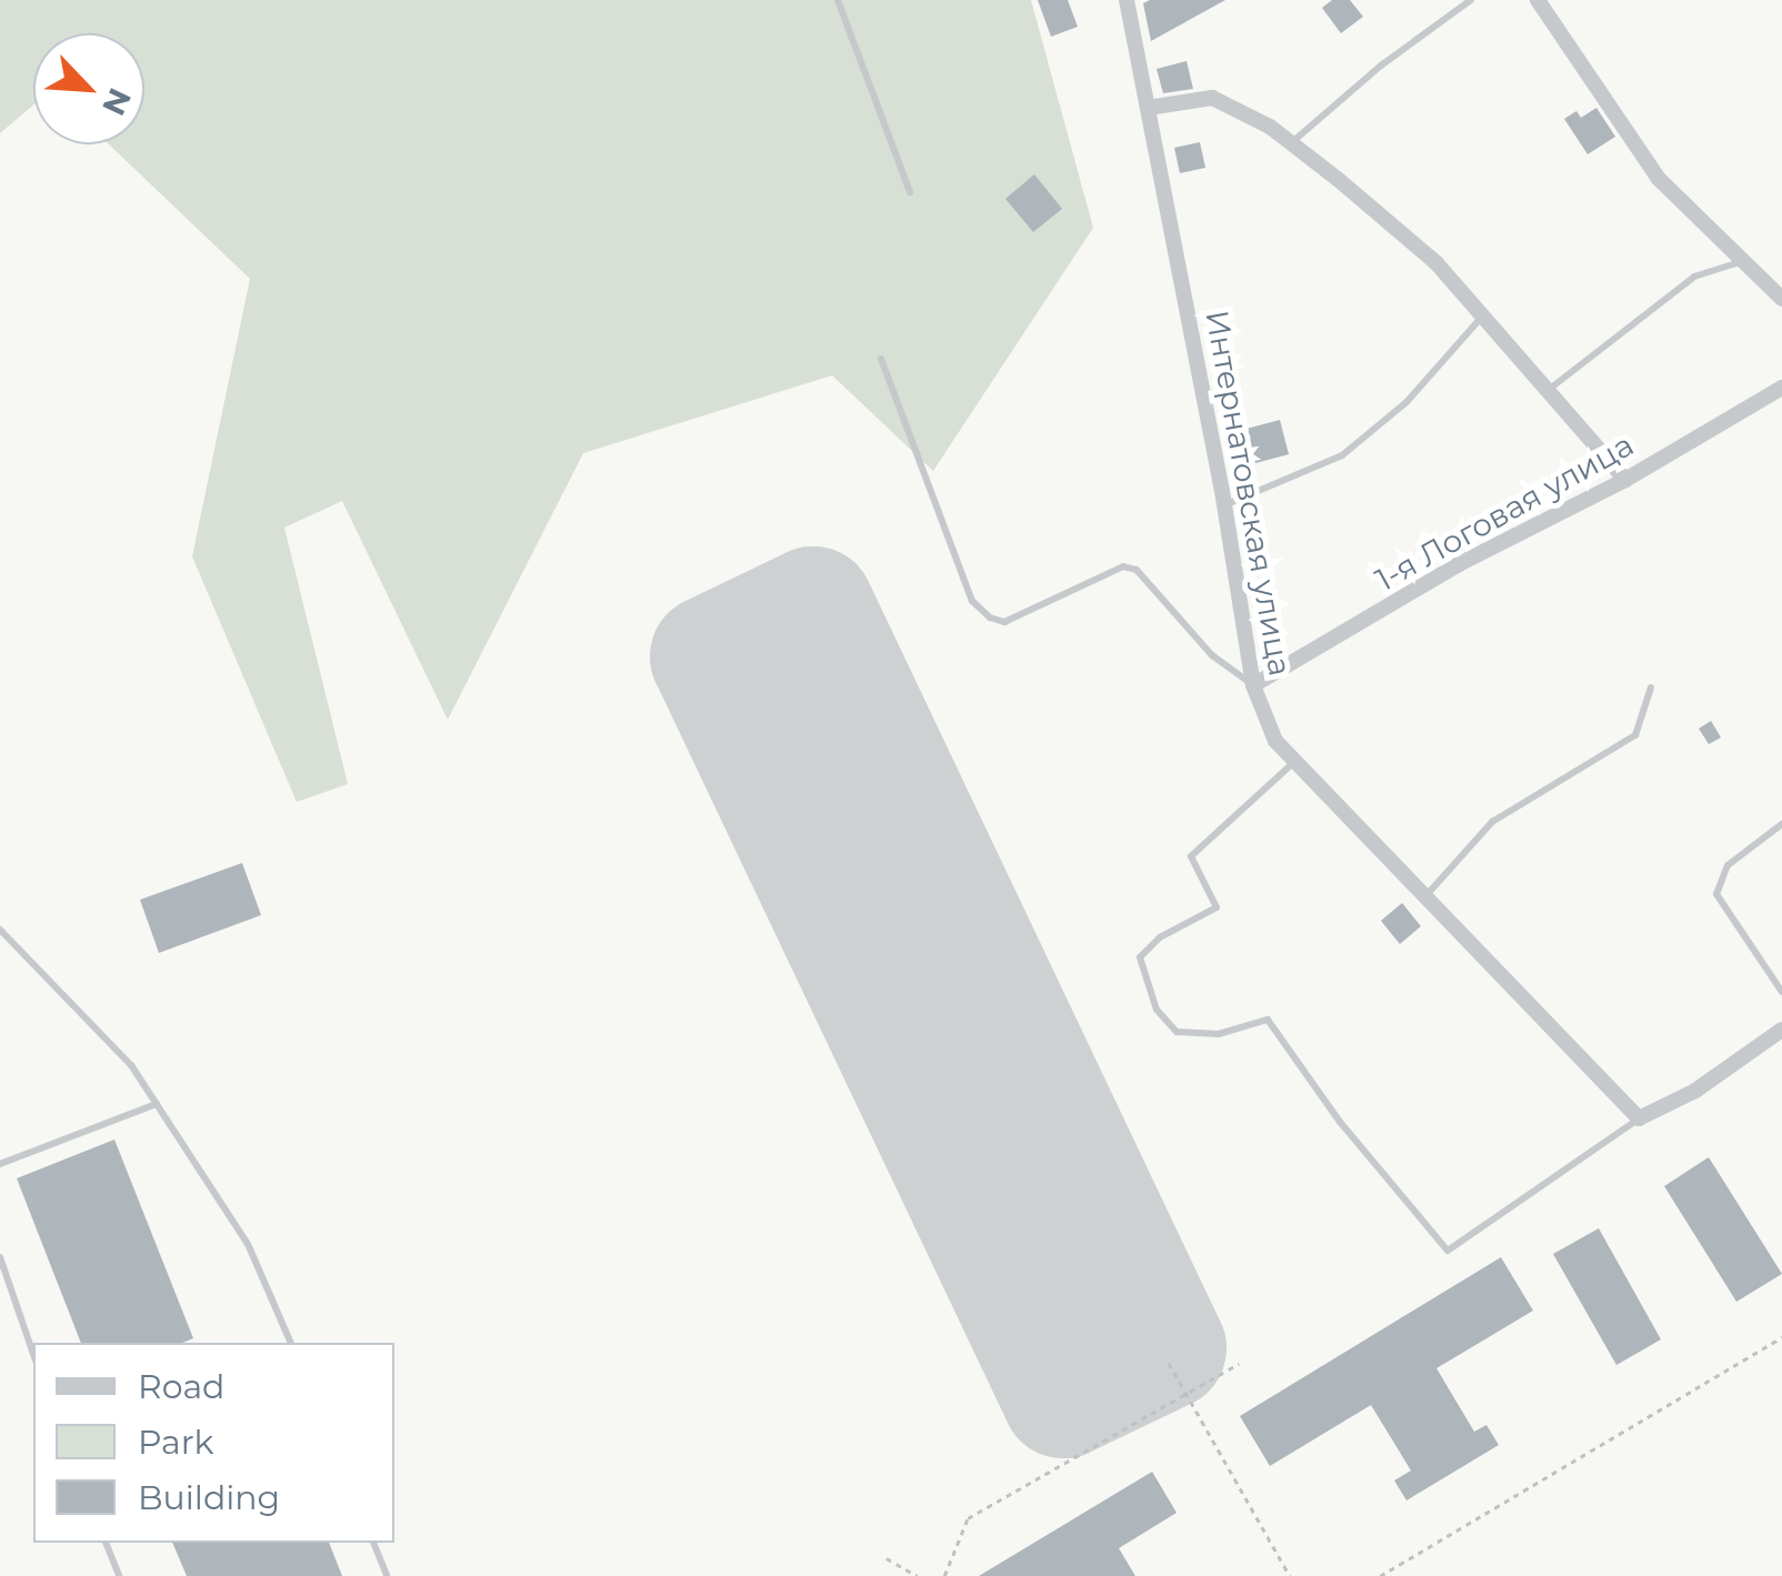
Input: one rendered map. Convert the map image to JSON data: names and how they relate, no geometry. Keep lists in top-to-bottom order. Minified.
{"streets":{"street":["Интернатовская улица","1-я Логовая улица"]},"crossings":[["Интернатовская улица","1-я Логовая улица"]],"legend":["Road","Park","Building"],"north":"bottom right"}
